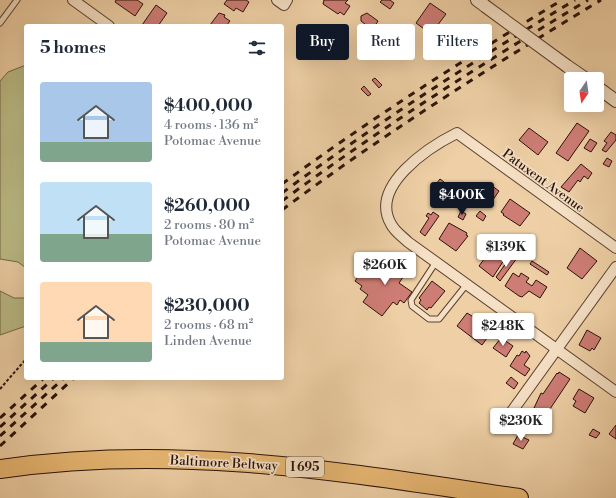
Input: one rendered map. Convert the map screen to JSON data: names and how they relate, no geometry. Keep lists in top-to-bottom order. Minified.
{"streets":{"highway":["Baltimore Beltway","I 695"],"street":["Patuxent Avenue"]},"north":"bottom","page":{"chip":["Buy","Rent","Filters"],"heading":"5 homes","list":[{"name":"$400,000","note":"4 rooms · 136 m² · Potomac Avenue"},{"name":"$260,000","note":"2 rooms · 80 m² · Potomac Avenue"},{"name":"$230,000","note":"2 rooms · 68 m² · Linden Avenue"}],"price":["$400K","$139K","$260K","$248K","$230K"]}}
